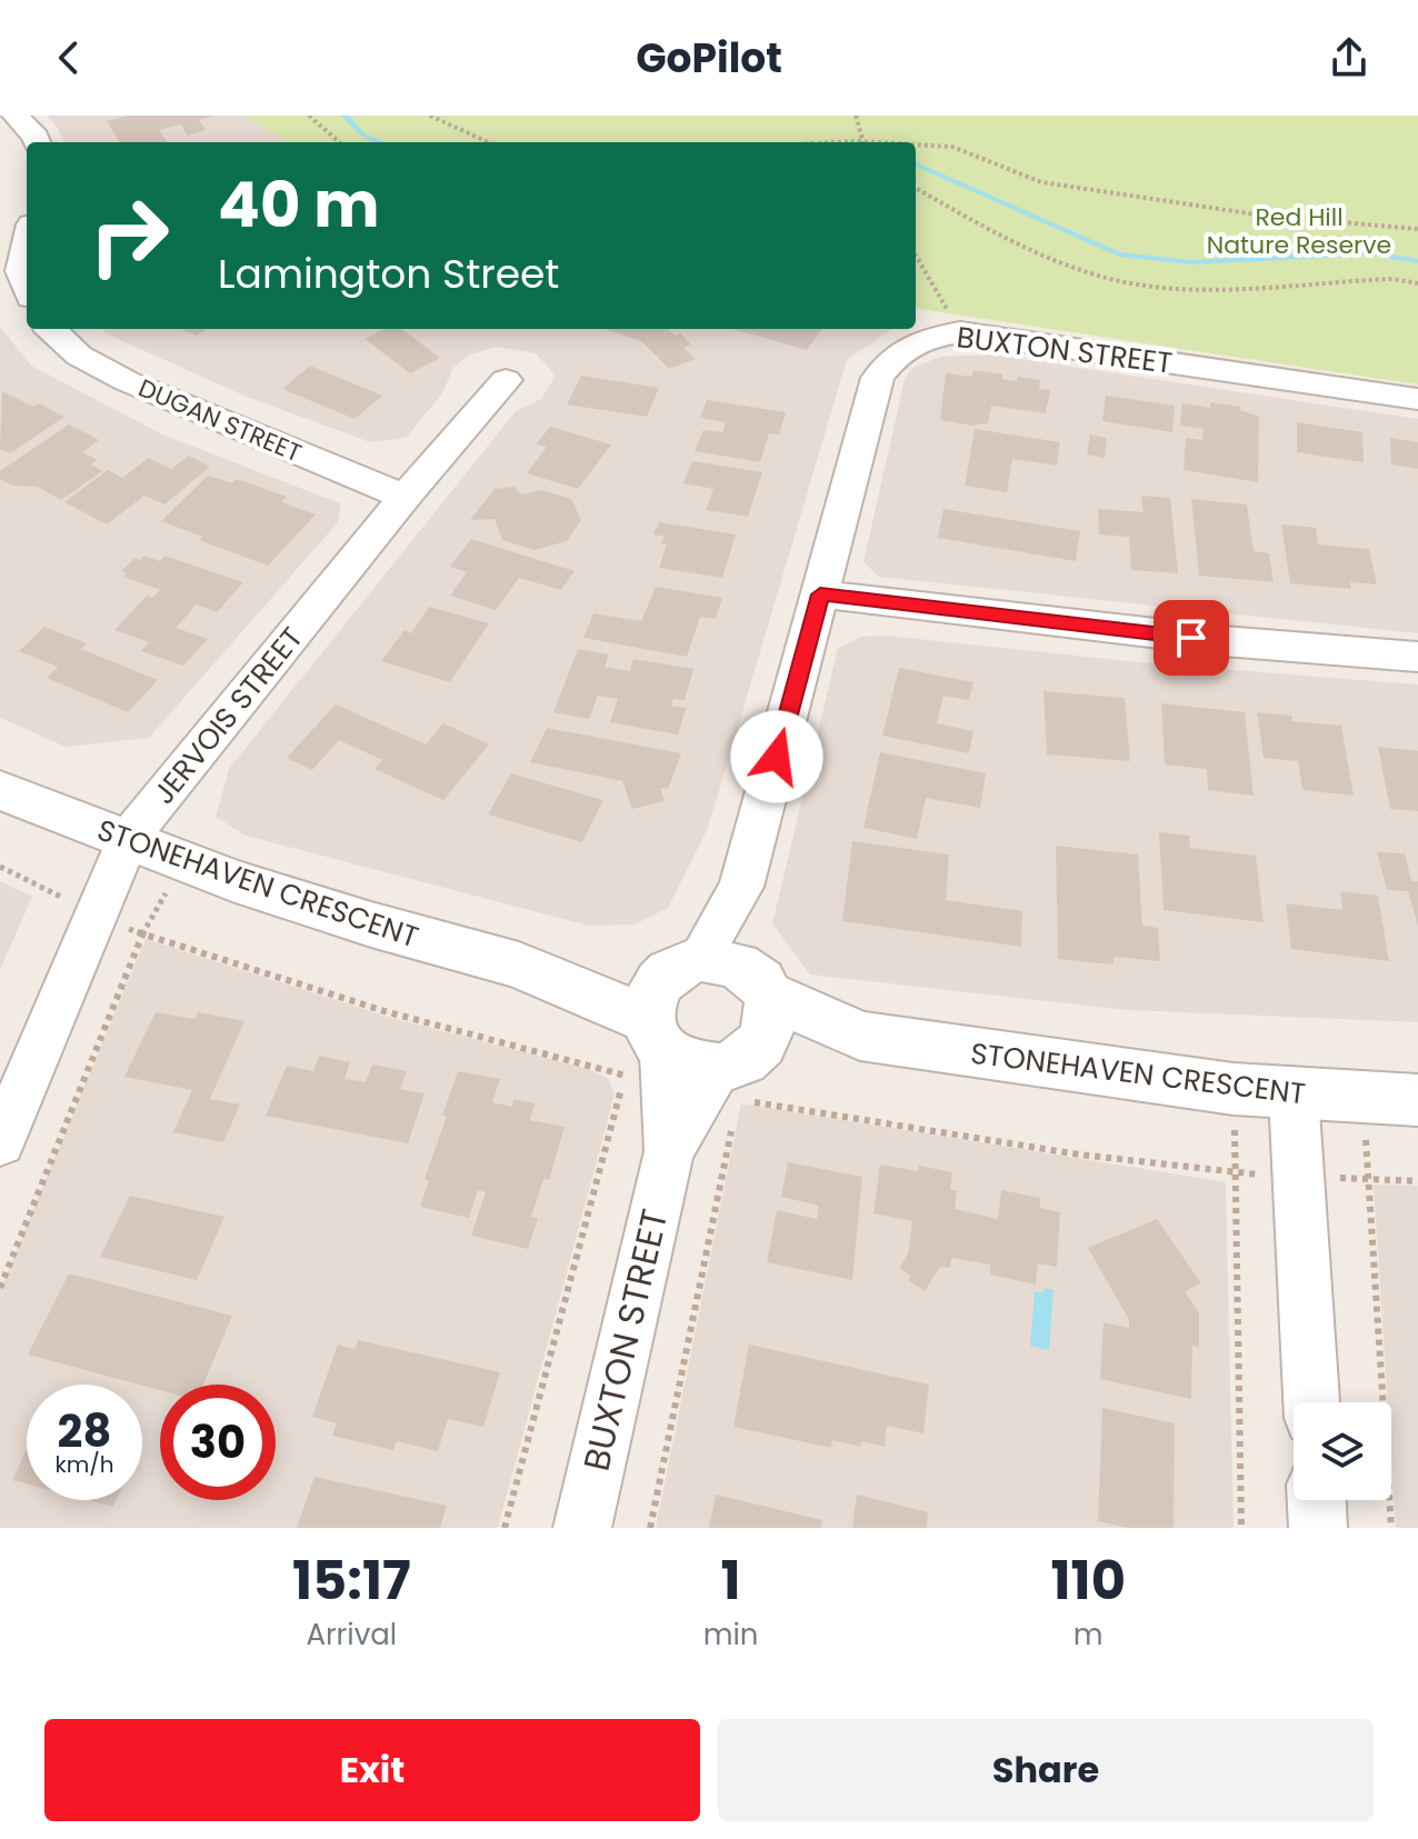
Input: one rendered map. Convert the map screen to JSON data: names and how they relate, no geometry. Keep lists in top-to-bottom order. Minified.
{"streets":{"street":["BUXTON STREET","DUGAN STREET","JERVOIS STREET","STONEHAVEN CRESCENT"]},"crossings":[["BUXTON STREET","STONEHAVEN CRESCENT"],["DUGAN STREET","JERVOIS STREET"],["JERVOIS STREET","STONEHAVEN CRESCENT"]],"parks":["Red Hill Nature Reserve"],"page":{"header":"GoPilot","turn":["40 m","Lamington Street"],"speed":"28 km/h","limit":"30","eta":["15:17","Arrival","1","min","110","m"],"buttons":["Exit","Share"]}}
